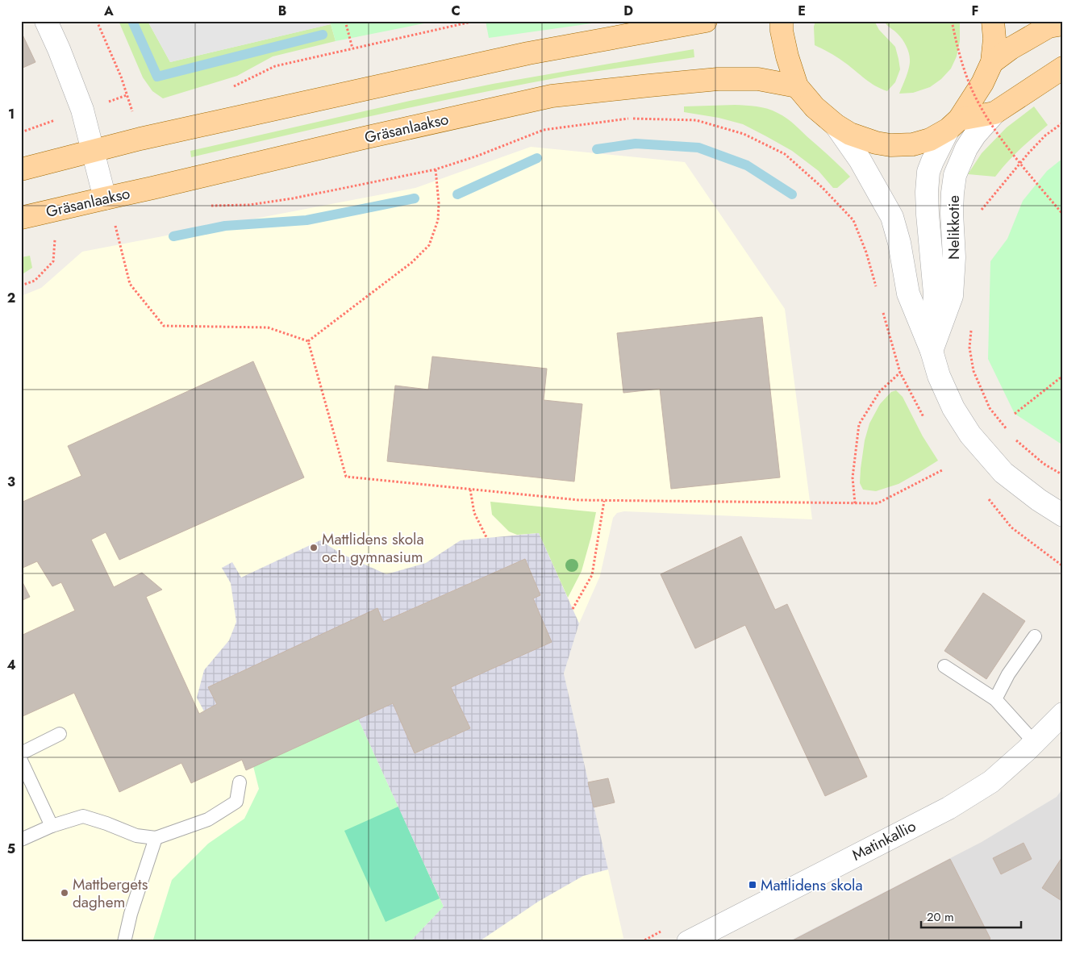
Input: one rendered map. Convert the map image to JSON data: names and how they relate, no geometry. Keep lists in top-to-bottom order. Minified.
{"streets":{"main road":["Gräsanlaakso"],"street":["Nelikkotie","Matinkallio"]},"places":{"other":["Mattlidens skola och gymnasium","Mattbergets daghem"],"transit":["Mattlidens skola"]},"scale_bar":"20 m","grid":{"columns":["A","B","C","D","E","F"],"rows":["1","2","3","4","5"]}}
